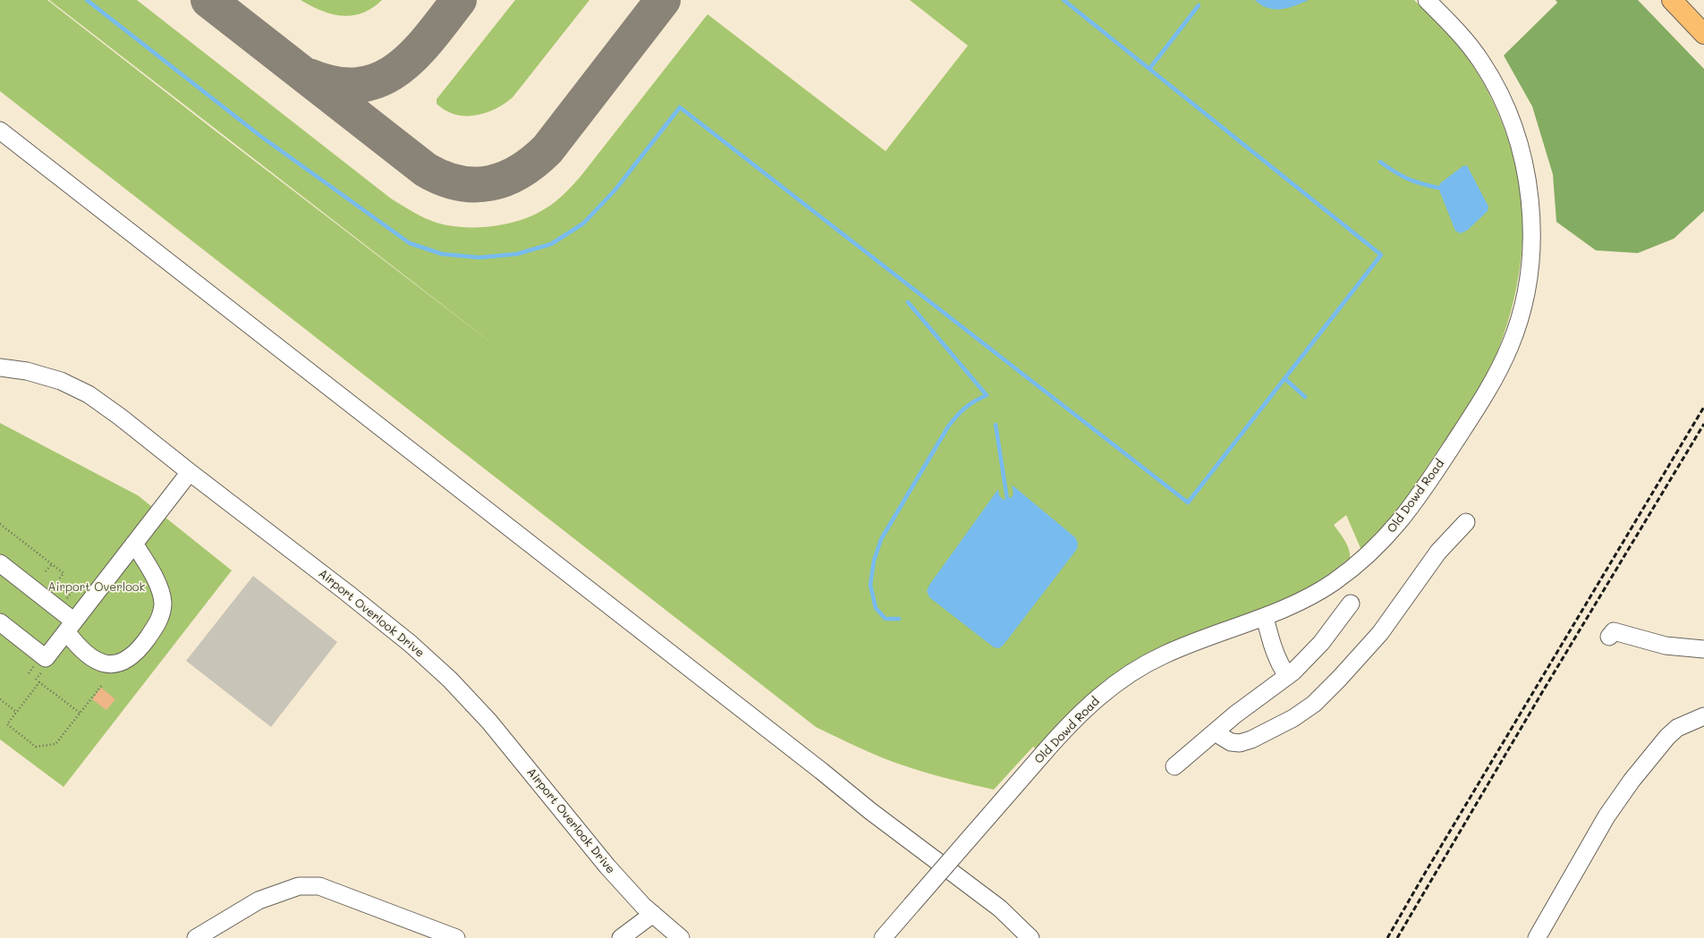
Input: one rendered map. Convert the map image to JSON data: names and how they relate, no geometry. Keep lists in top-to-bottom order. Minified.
{"streets":{"street":["Old Dowd Road","Airport Overlook Drive"]},"parks":["Airport Overlook"]}
